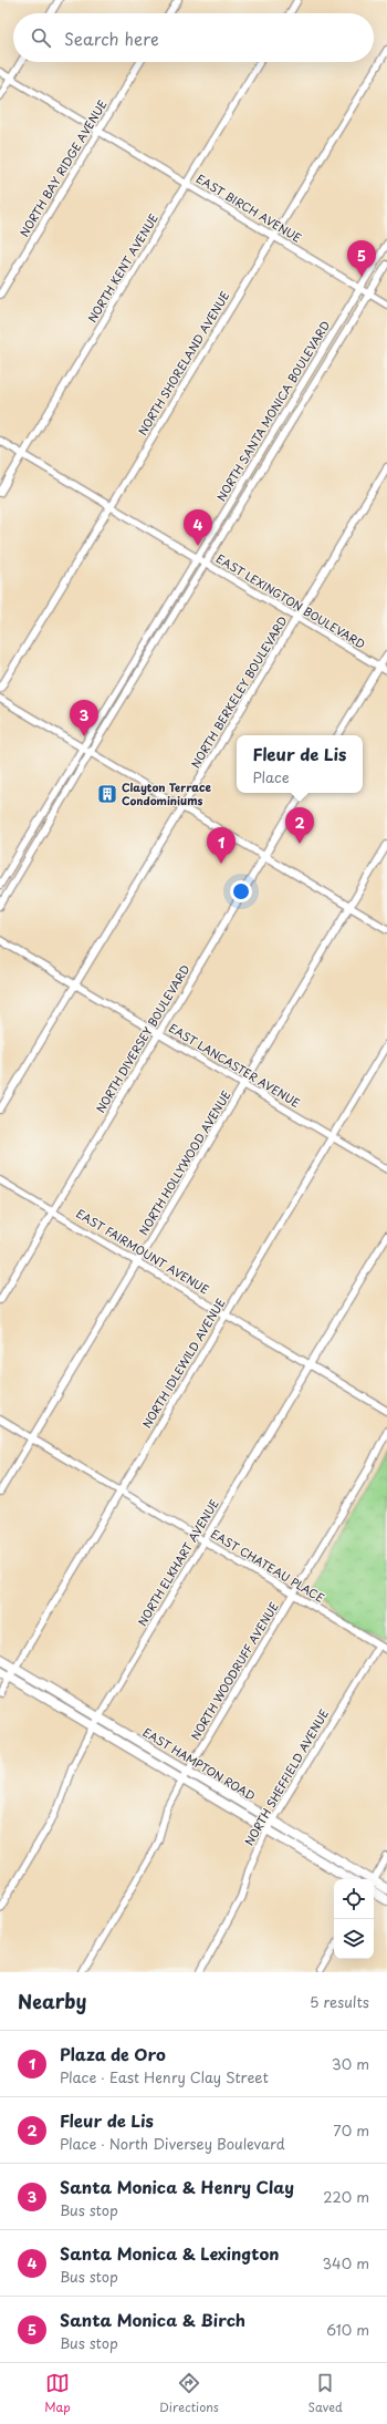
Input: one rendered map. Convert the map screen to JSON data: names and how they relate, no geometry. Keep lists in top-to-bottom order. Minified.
{"streets":{"main road":["EAST HAMPTON ROAD"],"street":["NORTH BAY RIDGE AVENUE","EAST BIRCH AVENUE","NORTH KENT AVENUE","NORTH SHORELAND AVENUE","NORTH SANTA MONICA BOULEVARD","EAST LEXINGTON BOULEVARD","NORTH BERKELEY BOULEVARD","NORTH DIVERSEY BOULEVARD","EAST LANCASTER AVENUE","NORTH HOLLYWOOD AVENUE","EAST FAIRMOUNT AVENUE","NORTH IDLEWILD AVENUE","NORTH ELKHART AVENUE","EAST CHATEAU PLACE","NORTH WOODRUFF AVENUE","NORTH SHEFFIELD AVENUE"]},"crossings":[["NORTH BAY RIDGE AVENUE","EAST BIRCH AVENUE"],["EAST BIRCH AVENUE","NORTH KENT AVENUE"],["EAST BIRCH AVENUE","NORTH SHORELAND AVENUE"],["EAST BIRCH AVENUE","NORTH SANTA MONICA BOULEVARD"],["NORTH KENT AVENUE","EAST LEXINGTON BOULEVARD"],["NORTH SHORELAND AVENUE","EAST LEXINGTON BOULEVARD"],["NORTH SANTA MONICA BOULEVARD","EAST LEXINGTON BOULEVARD"],["EAST LEXINGTON BOULEVARD","NORTH BERKELEY BOULEVARD"],["NORTH BERKELEY BOULEVARD","EAST LANCASTER AVENUE"],["NORTH DIVERSEY BOULEVARD","EAST LANCASTER AVENUE"],["NORTH DIVERSEY BOULEVARD","EAST FAIRMOUNT AVENUE"],["EAST LANCASTER AVENUE","NORTH HOLLYWOOD AVENUE"],["EAST LANCASTER AVENUE","NORTH IDLEWILD AVENUE"],["NORTH HOLLYWOOD AVENUE","EAST FAIRMOUNT AVENUE"],["NORTH HOLLYWOOD AVENUE","EAST CHATEAU PLACE"],["EAST FAIRMOUNT AVENUE","NORTH IDLEWILD AVENUE"],["EAST FAIRMOUNT AVENUE","NORTH ELKHART AVENUE"],["NORTH IDLEWILD AVENUE","EAST CHATEAU PLACE"],["NORTH IDLEWILD AVENUE","EAST HAMPTON ROAD"],["NORTH ELKHART AVENUE","EAST CHATEAU PLACE"],["NORTH ELKHART AVENUE","EAST HAMPTON ROAD"],["EAST CHATEAU PLACE","NORTH WOODRUFF AVENUE"],["EAST CHATEAU PLACE","NORTH SHEFFIELD AVENUE"],["NORTH WOODRUFF AVENUE","EAST HAMPTON ROAD"],["EAST HAMPTON ROAD","NORTH SHEFFIELD AVENUE"]],"places":{"building":["Clayton Terrace Condominiums"]},"page":{"search":"Search here","pins":["5","4","3","2","1"],"popup":["Fleur de Lis","Place"],"heading":["Nearby","5 results"],"list":[{"mark":"1","name":"Plaza de Oro","note":"Place · East Henry Clay Street","value":"30 m"},{"mark":"2","name":"Fleur de Lis","note":"Place · North Diversey Boulevard","value":"70 m"},{"mark":"3","name":"Santa Monica & Henry Clay","note":"Bus stop","value":"220 m"},{"mark":"4","name":"Santa Monica & Lexington","note":"Bus stop","value":"340 m"},{"mark":"5","name":"Santa Monica & Birch","note":"Bus stop","value":"610 m"}],"nav":["Map","Directions","Saved"]}}
